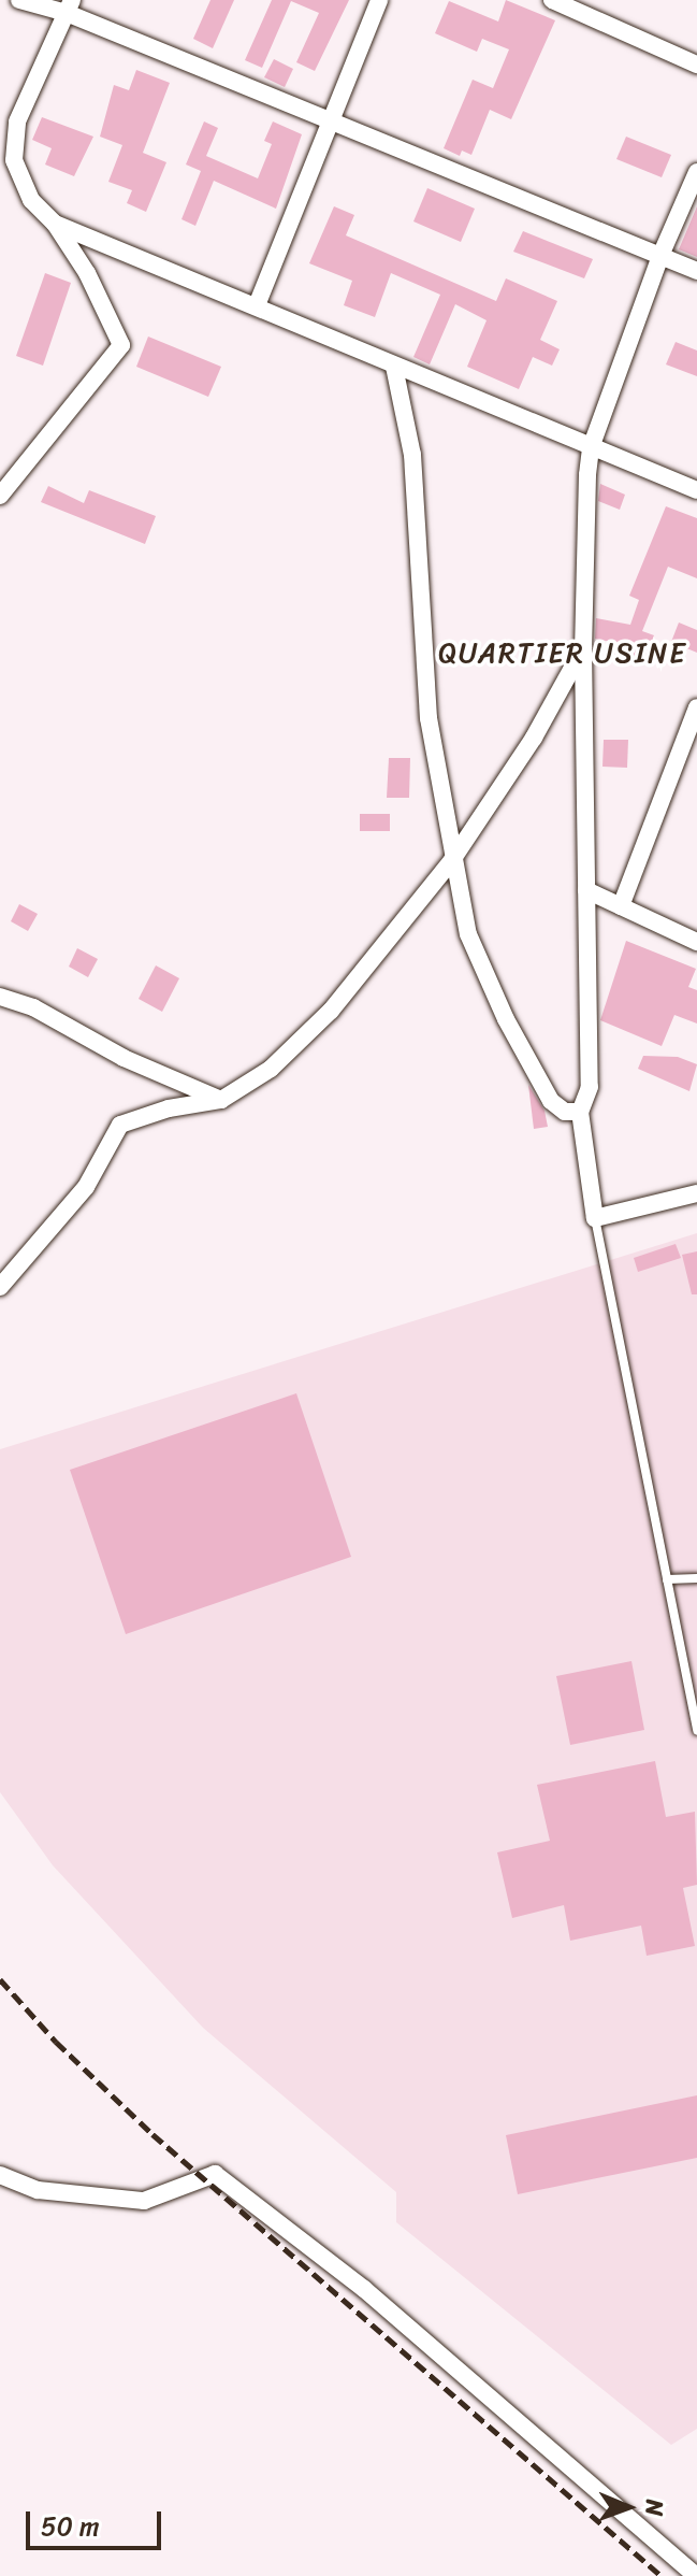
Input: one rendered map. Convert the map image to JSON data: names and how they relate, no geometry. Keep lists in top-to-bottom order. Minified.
{"districts":["QUARTIER USINE"],"scale_bar":"50 m","north":"right"}
